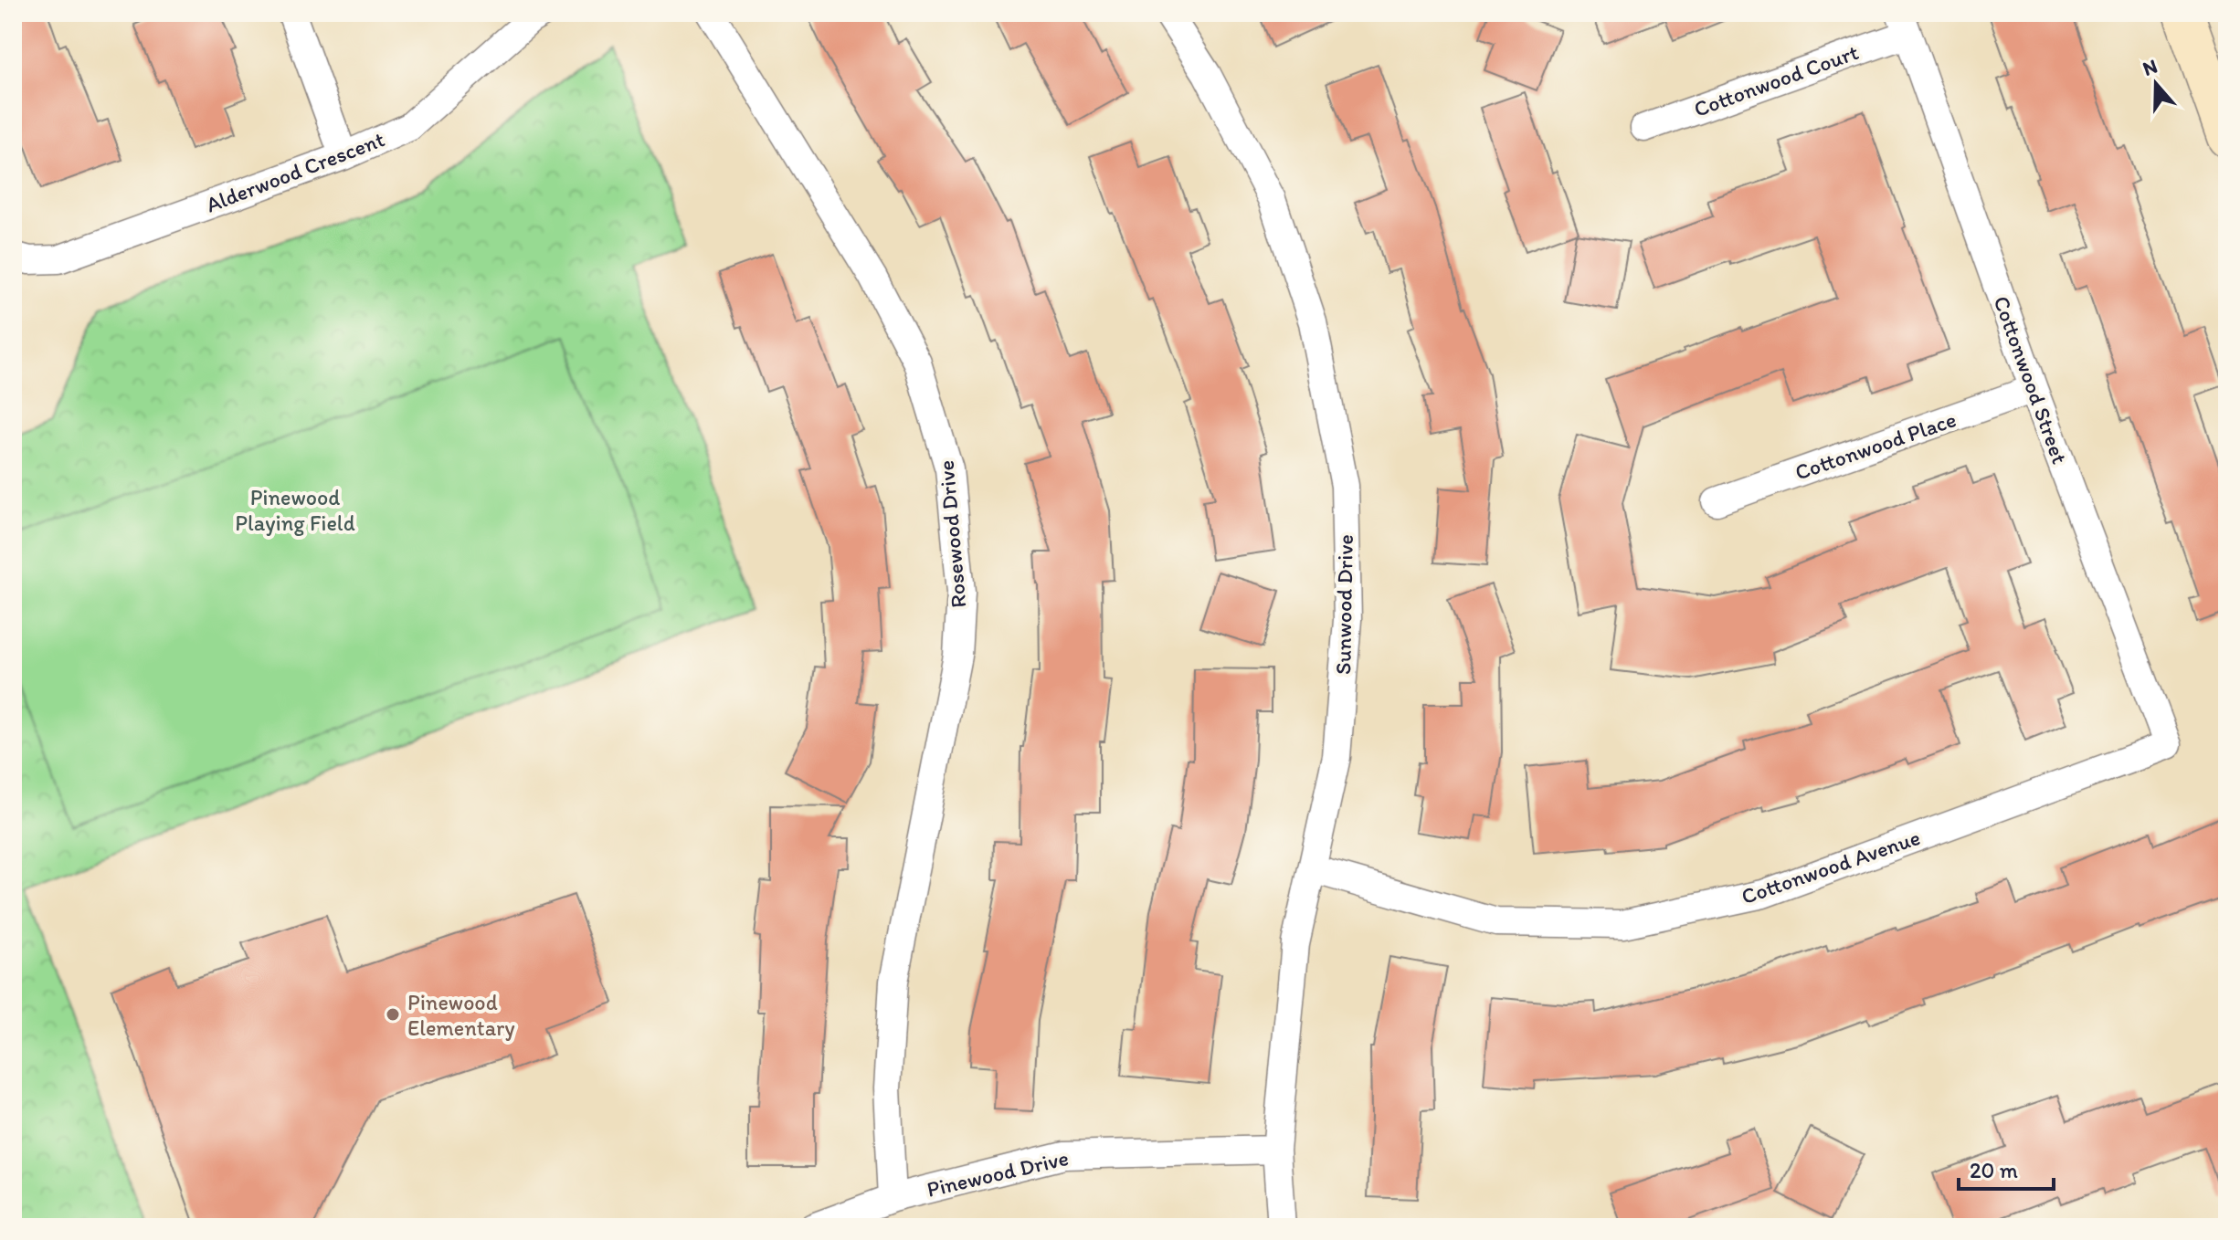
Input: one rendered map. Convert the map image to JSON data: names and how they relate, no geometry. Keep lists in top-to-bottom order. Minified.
{"streets":{"street":["Cottonwood Court","Alderwood Crescent","Cottonwood Street","Cottonwood Place","Rosewood Drive","Sunwood Drive","Cottonwood Avenue","Pinewood Drive"]},"crossings":[["Cottonwood Court","Cottonwood Street"],["Cottonwood Street","Cottonwood Place"],["Cottonwood Street","Cottonwood Avenue"],["Rosewood Drive","Pinewood Drive"],["Sunwood Drive","Cottonwood Avenue"],["Sunwood Drive","Pinewood Drive"]],"parks":["Pinewood Playing Field"],"places":["Pinewood Elementary"],"scale_bar":"20 m","north":"top"}
